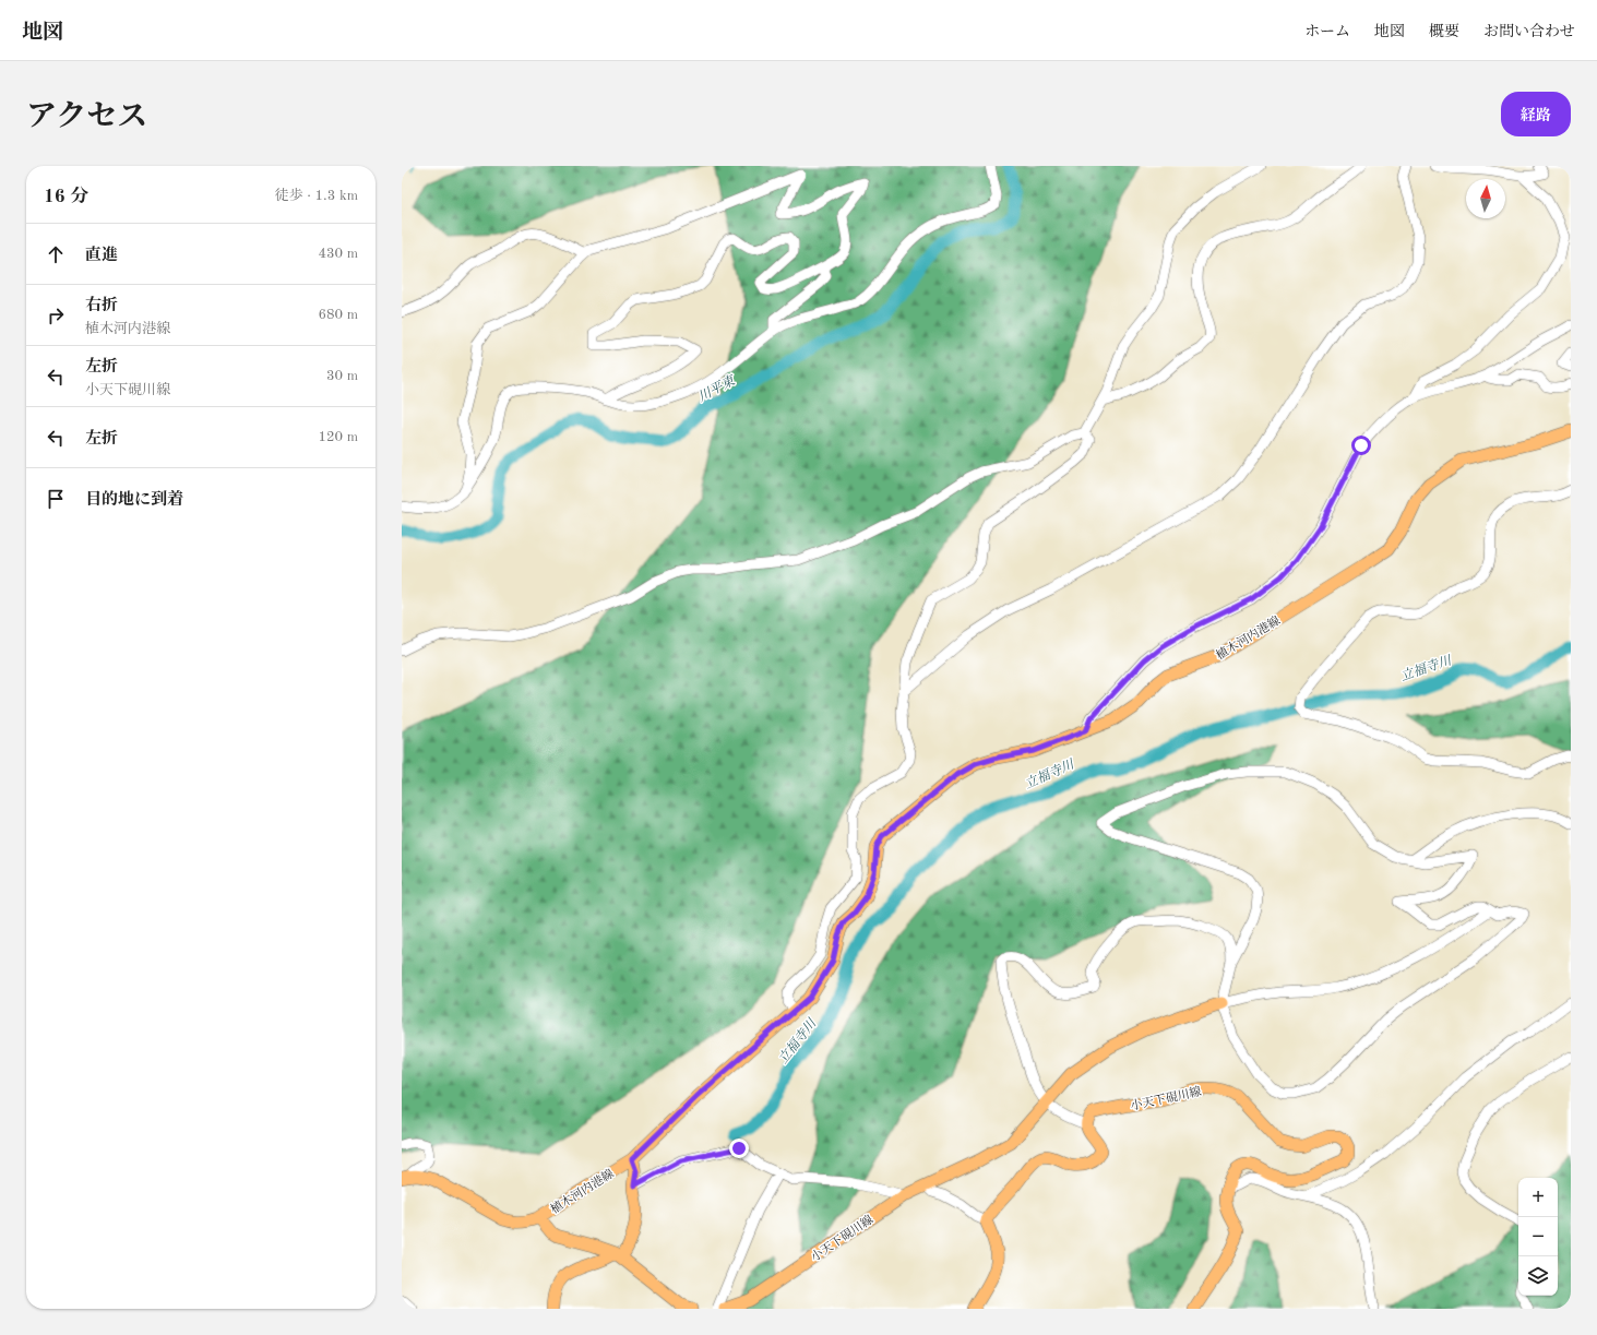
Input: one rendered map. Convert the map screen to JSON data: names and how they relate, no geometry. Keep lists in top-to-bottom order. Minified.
{"streets":{"main road":["植木河内港線","小天下硯川線"]},"water":["川平東","立福寺川"],"north":"top","page":{"header":"地図","nav":["ホーム","地図","概要","お問い合わせ"],"title":"アクセス","buttons":"経路","heading":["16 分","徒歩 · 1.3 km"],"list":[["直進","430 m"],["右折","植木河内港線","680 m"],["左折","小天下硯川線","30 m"],["左折","120 m"],"目的地に到着"],"map_buttons":["+","−"]}}
